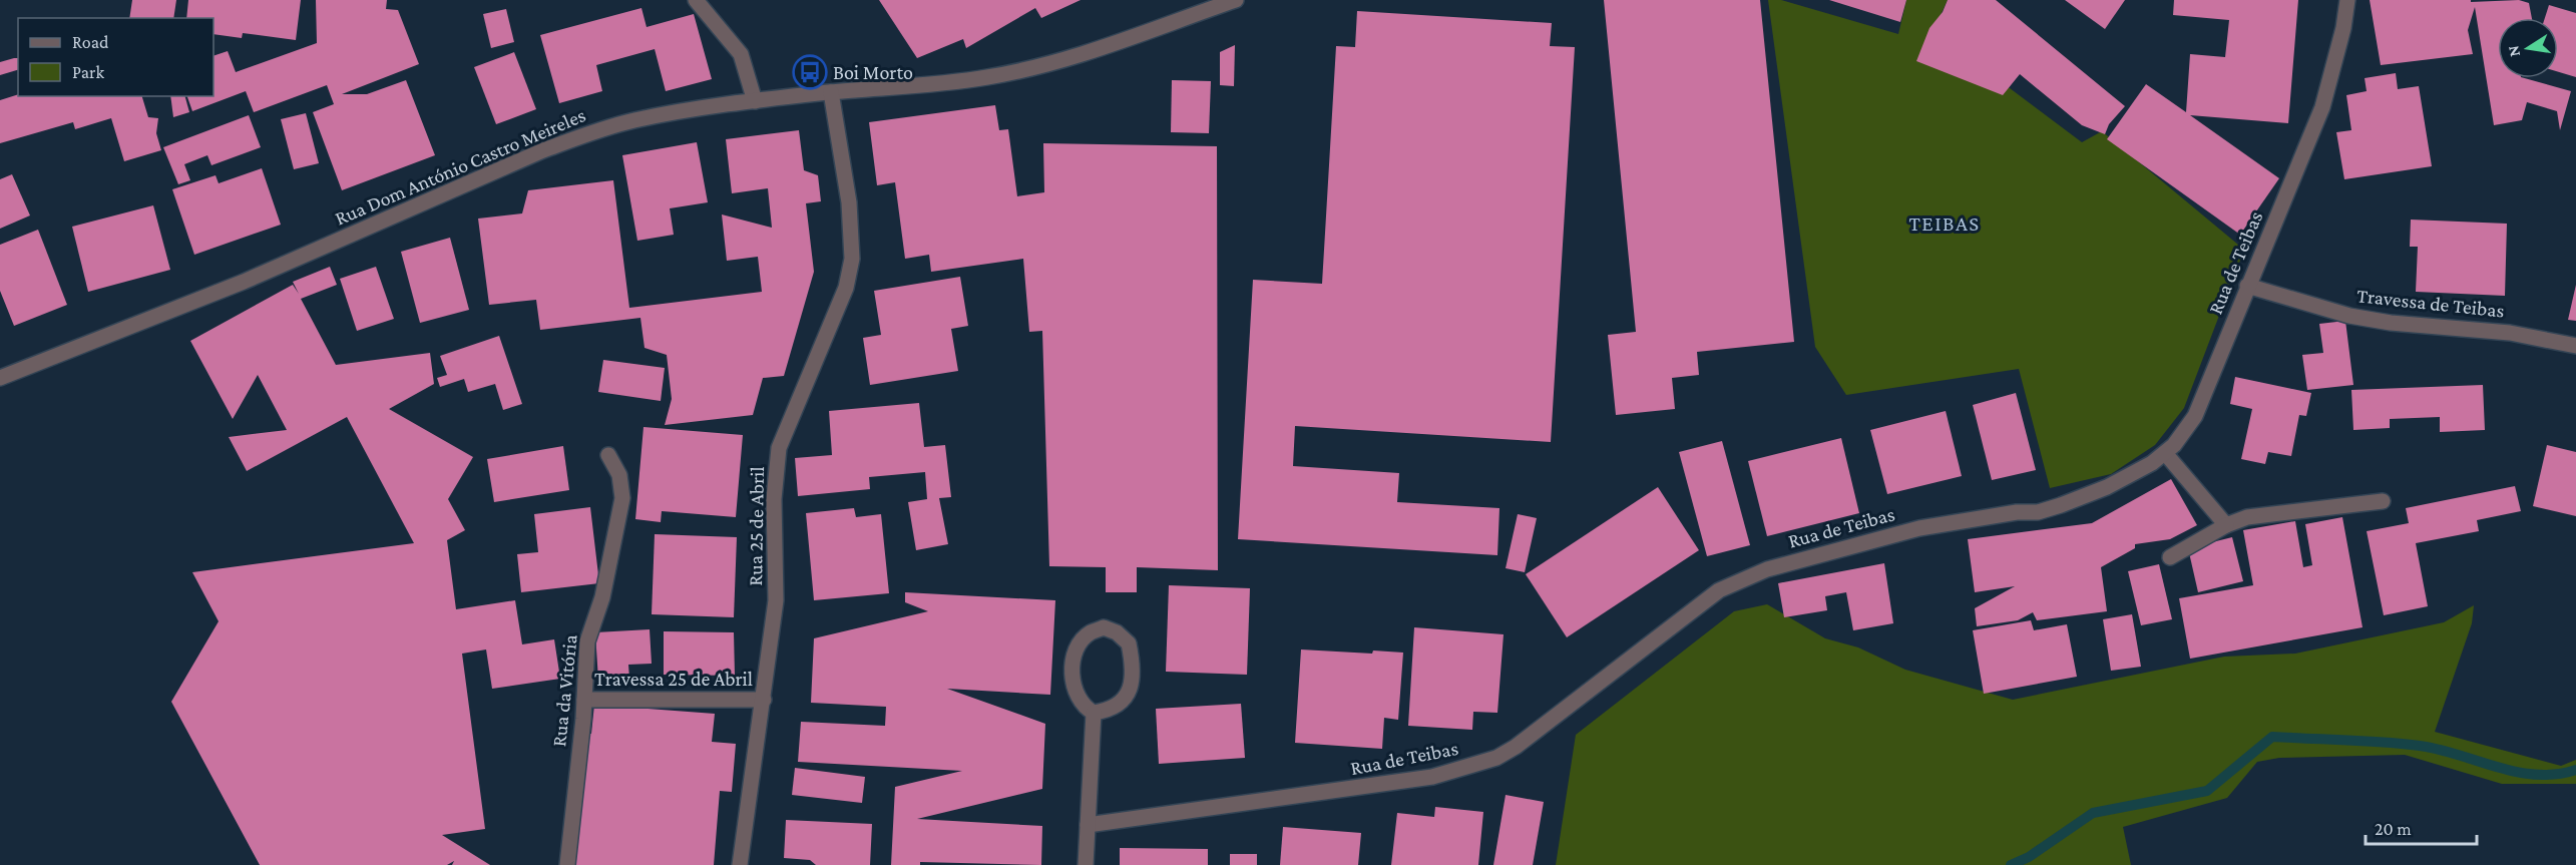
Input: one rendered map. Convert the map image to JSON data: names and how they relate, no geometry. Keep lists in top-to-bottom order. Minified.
{"streets":{"street":["Rua Dom António Castro Meireles","Rua de Teibas","Travessa de Teibas","Rua 25 de Abril","Travessa 25 de Abril","Rua da Vitória"]},"crossings":[["Rua Dom António Castro Meireles","Rua 25 de Abril"],["Rua de Teibas","Travessa de Teibas"],["Rua 25 de Abril","Travessa 25 de Abril"],["Travessa 25 de Abril","Rua da Vitória"]],"districts":["TEIBAS"],"places":{"bus stop":["Boi Morto"]},"legend":["Road","Park"],"scale_bar":"20 m","north":"left"}
